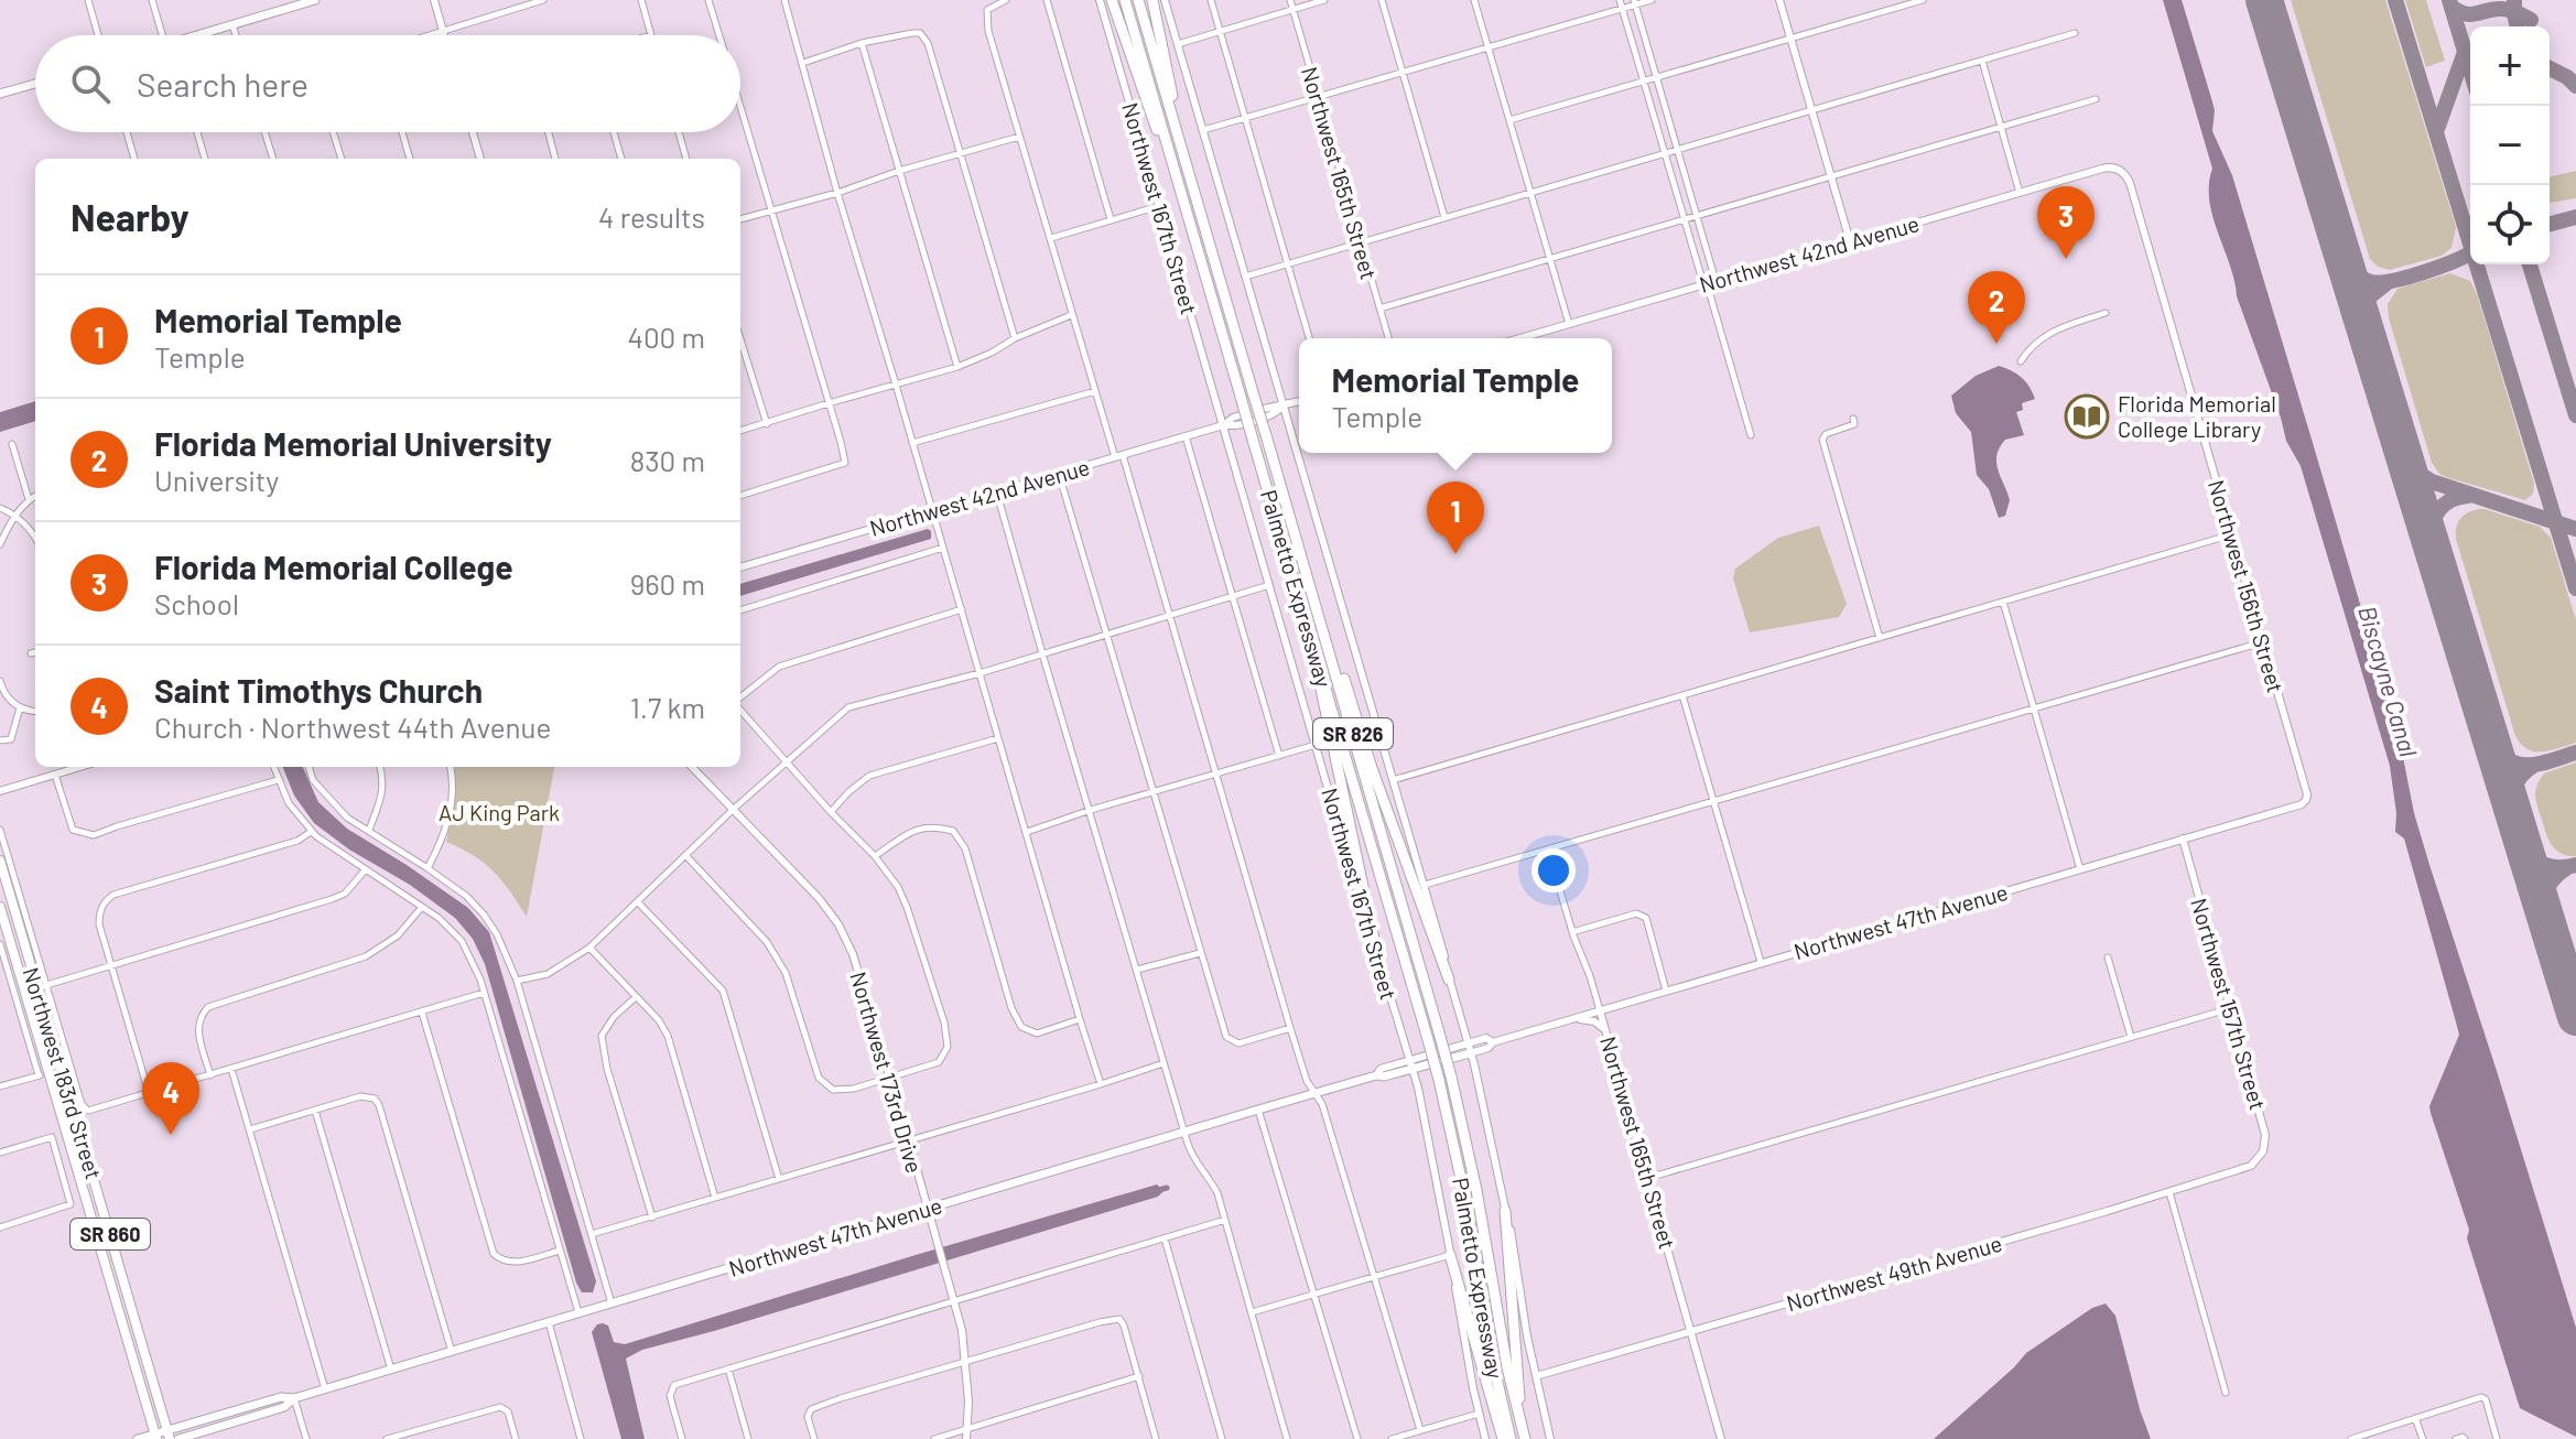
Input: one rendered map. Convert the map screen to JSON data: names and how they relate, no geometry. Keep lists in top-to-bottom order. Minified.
{"streets":{"highway":["Palmetto Expressway","SR 826"],"main road":["Northwest 47th Avenue","Northwest 183rd Street","SR 860"],"street":["Northwest 165th Street","Northwest 167th Street","Northwest 42nd Avenue","Northwest 156th Street","Northwest 157th Street","Northwest 173rd Drive","Northwest 49th Avenue"]},"crossings":[["Northwest 165th Street","Northwest 47th Avenue"],["Northwest 165th Street","Northwest 49th Avenue"],["Northwest 167th Street","Northwest 42nd Avenue"],["Northwest 167th Street","Northwest 47th Avenue"],["Northwest 42nd Avenue","Northwest 156th Street"],["Northwest 156th Street","Northwest 47th Avenue"],["Northwest 47th Avenue","Northwest 157th Street"],["Northwest 47th Avenue","Northwest 173rd Drive"],["Northwest 47th Avenue","Northwest 183rd Street"],["Northwest 157th Street","Northwest 49th Avenue"]],"water":["Biscayne Canal"],"parks":["AJ King Park"],"places":{"library":["Florida Memorial College Library"]},"page":{"map_buttons":["+","−"],"search":"Search here","heading":["Nearby","4 results"],"pins":["3","2","1","4"],"list":[{"mark":"1","name":"Memorial Temple","note":"Temple","value":"400 m"},{"mark":"2","name":"Florida Memorial University","note":"University","value":"830 m"},{"mark":"3","name":"Florida Memorial College","note":"School","value":"960 m"},{"mark":"4","name":"Saint Timothys Church","note":"Church · Northwest 44th Avenue","value":"1.7 km"}],"popup":["Memorial Temple","Temple"]}}
